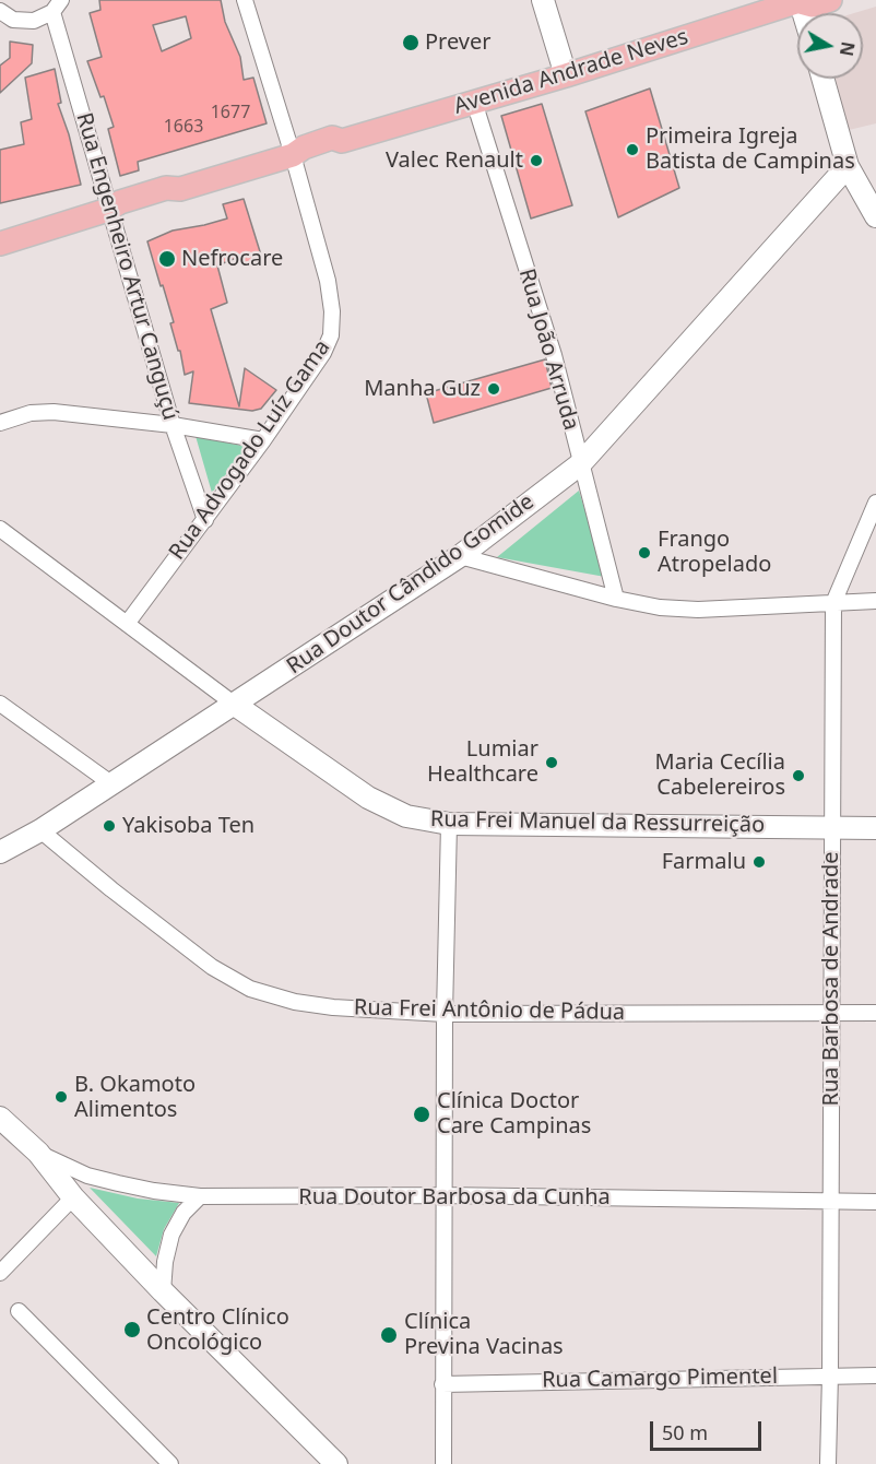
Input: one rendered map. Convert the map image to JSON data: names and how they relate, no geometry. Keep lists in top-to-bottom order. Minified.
{"streets":{"main road":["Avenida Andrade Neves"],"street":["Rua Engenheiro Artur Canguçú","Rua João Arruda","Rua Advogado Luíz Gama","Rua Doutor Cândido Gomide","Rua Frei Manuel da Ressurreição","Rua Barbosa de Andrade","Rua Frei Antônio de Pádua","Rua Doutor Barbosa da Cunha","Rua Camargo Pimentel"]},"crossings":[["Avenida Andrade Neves","Rua Engenheiro Artur Canguçú"],["Avenida Andrade Neves","Rua João Arruda"],["Avenida Andrade Neves","Rua Advogado Luíz Gama"],["Rua Engenheiro Artur Canguçú","Rua Advogado Luíz Gama"],["Rua João Arruda","Rua Doutor Cândido Gomide"],["Rua Doutor Cândido Gomide","Rua Frei Manuel da Ressurreição"],["Rua Doutor Cândido Gomide","Rua Frei Antônio de Pádua"],["Rua Frei Manuel da Ressurreição","Rua Barbosa de Andrade"],["Rua Barbosa de Andrade","Rua Frei Antônio de Pádua"],["Rua Barbosa de Andrade","Rua Doutor Barbosa da Cunha"],["Rua Barbosa de Andrade","Rua Camargo Pimentel"]],"places":["Prever","Primeira Igreja Batista de Campinas","Valec Renault","Nefrocare","Manha Guz","Frango Atropelado","Lumiar Healthcare","Maria Cecília Cabelereiros","Yakisoba Ten","Farmalu","B. Okamoto Alimentos","Clínica Doctor Care Campinas","Centro Clínico Oncológico","Clínica Previna Vacinas"],"house_numbers":["1677","1663"],"scale_bar":"50 m","north":"right"}
